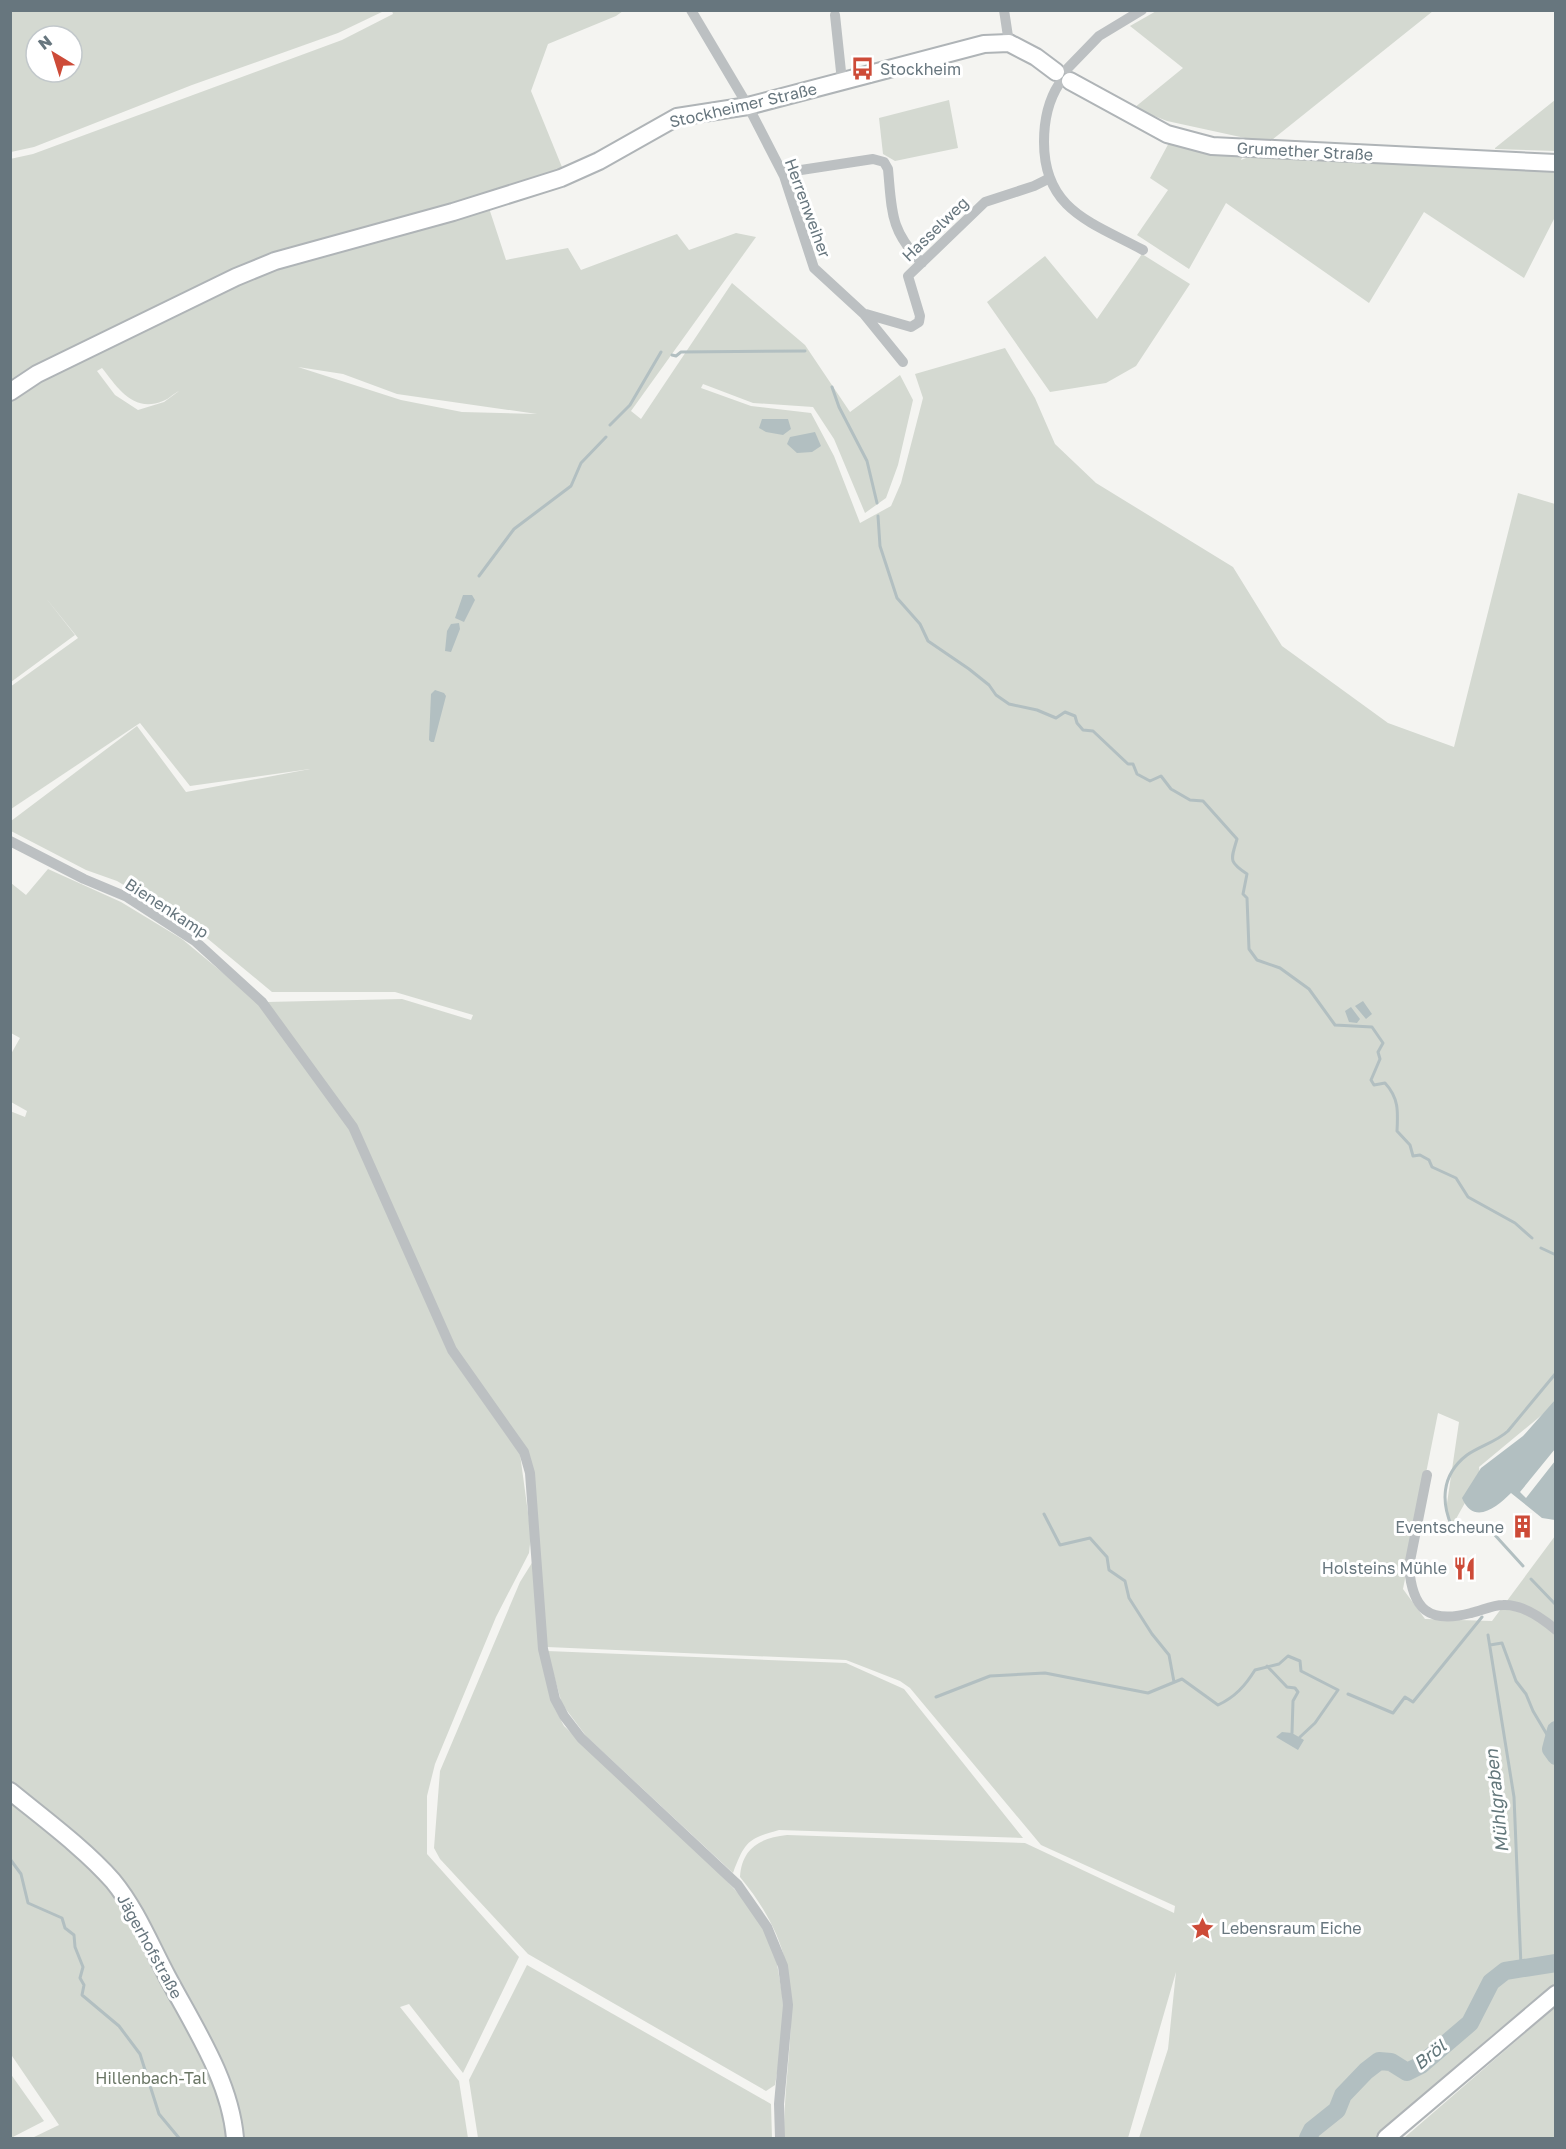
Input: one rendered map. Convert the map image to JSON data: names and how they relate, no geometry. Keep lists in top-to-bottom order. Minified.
{"streets":{"street":["Stockheimer Straße","Grumether Straße","Herrenweiher","Hasselweg","Bienenkamp","Jägerhofstraße"]},"crossings":[["Stockheimer Straße","Herrenweiher"],["Herrenweiher","Hasselweg"]],"water":["Mühlgraben","Bröl"],"parks":["Hillenbach-Tal"],"places":{"bus stop":["Stockheim"],"building":["Eventscheune"],"restaurant":["Holsteins Mühle"],"place":["Lebensraum Eiche"]},"north":"top left"}
